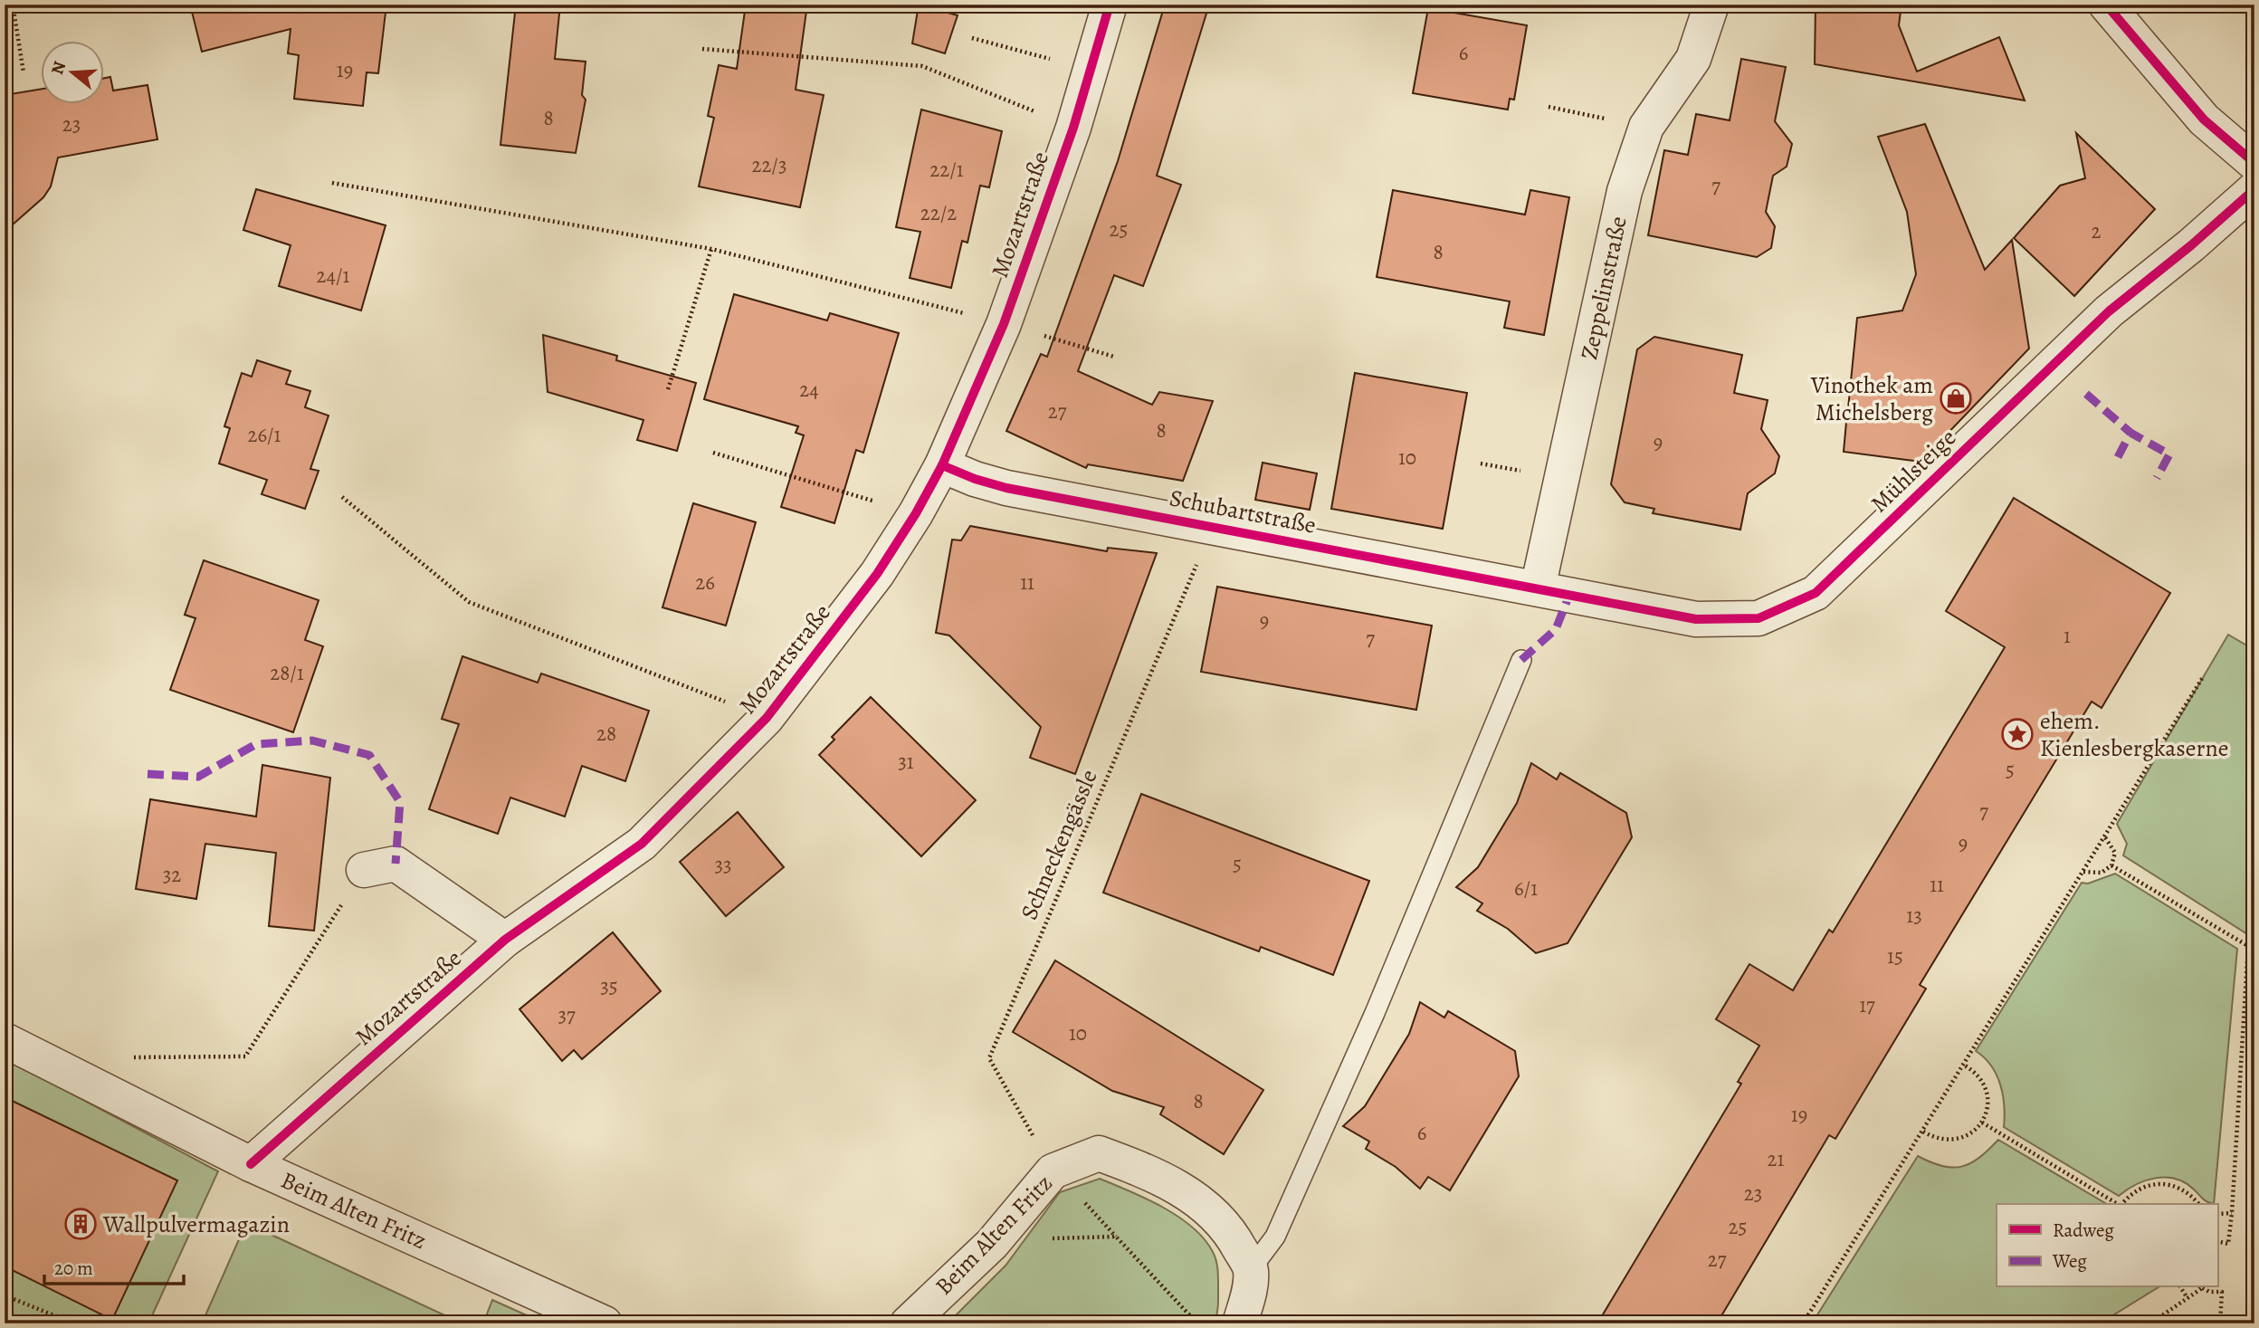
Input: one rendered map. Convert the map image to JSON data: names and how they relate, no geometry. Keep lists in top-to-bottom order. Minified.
{"streets":{"street":["Mozartstraße","Zeppelinstraße","Mühlsteige","Schubartstraße","Beim Alten Fritz"],"path":["Schneckengässle"]},"crossings":[["Mozartstraße","Schubartstraße"],["Mozartstraße","Beim Alten Fritz"],["Zeppelinstraße","Mühlsteige"],["Zeppelinstraße","Schubartstraße"],["Mühlsteige","Schubartstraße"],["Schubartstraße","Schneckengässle"],["Schneckengässle","Beim Alten Fritz"]],"places":{"shop":["Vinothek am Michelsberg"],"place":["ehem. Kienlesbergkaserne"],"building":["Wallpulvermagazin"]},"house_numbers":["6","19","8","23","22/3","22/1","7","22/2","25","2","8","24/1","24","27","8","26/1","9","10","26","11","9","1","7","28/1","28","31","5","7","9","5","33","32","11","6/1","13","15","35","17","37","10","8","19","6","21","23","25","27"],"legend":["Radweg","Weg"],"scale_bar":"20 m","north":"left"}
